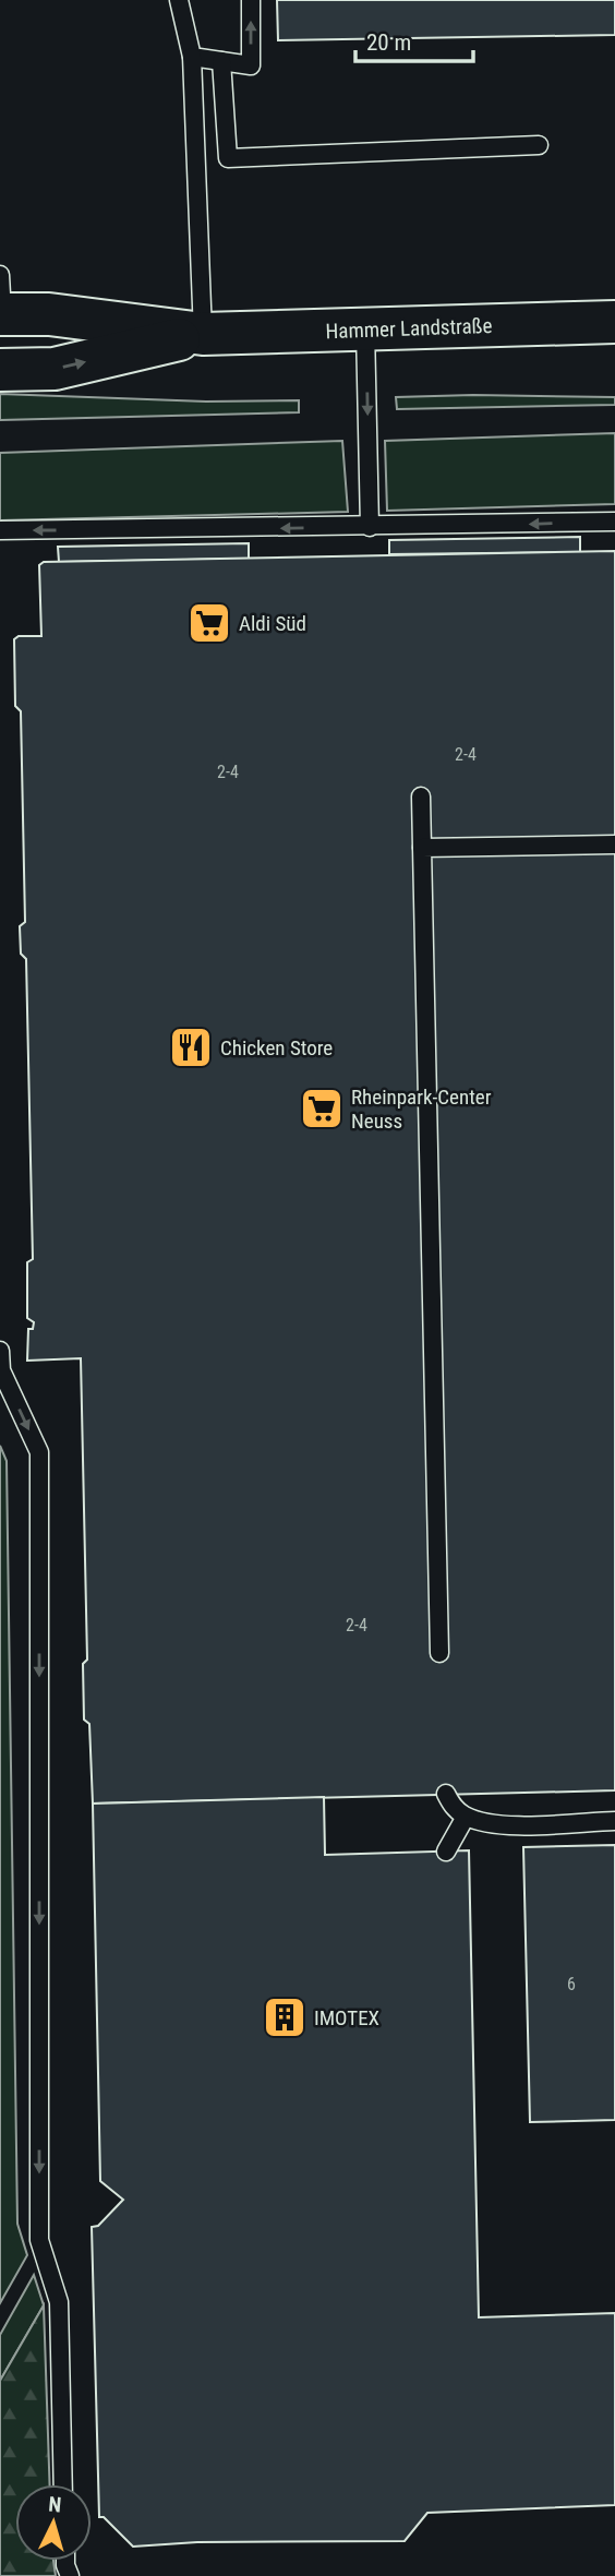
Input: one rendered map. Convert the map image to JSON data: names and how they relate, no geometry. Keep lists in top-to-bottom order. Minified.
{"streets":{"street":["Hammer Landstraße"]},"places":{"supermarket":["Aldi Süd","Rheinpark-Center Neuss"],"restaurant":["Chicken Store"],"building":["IMOTEX"]},"house_numbers":["2-4","2-4","2-4","6"],"scale_bar":"20 m","north":"top"}
